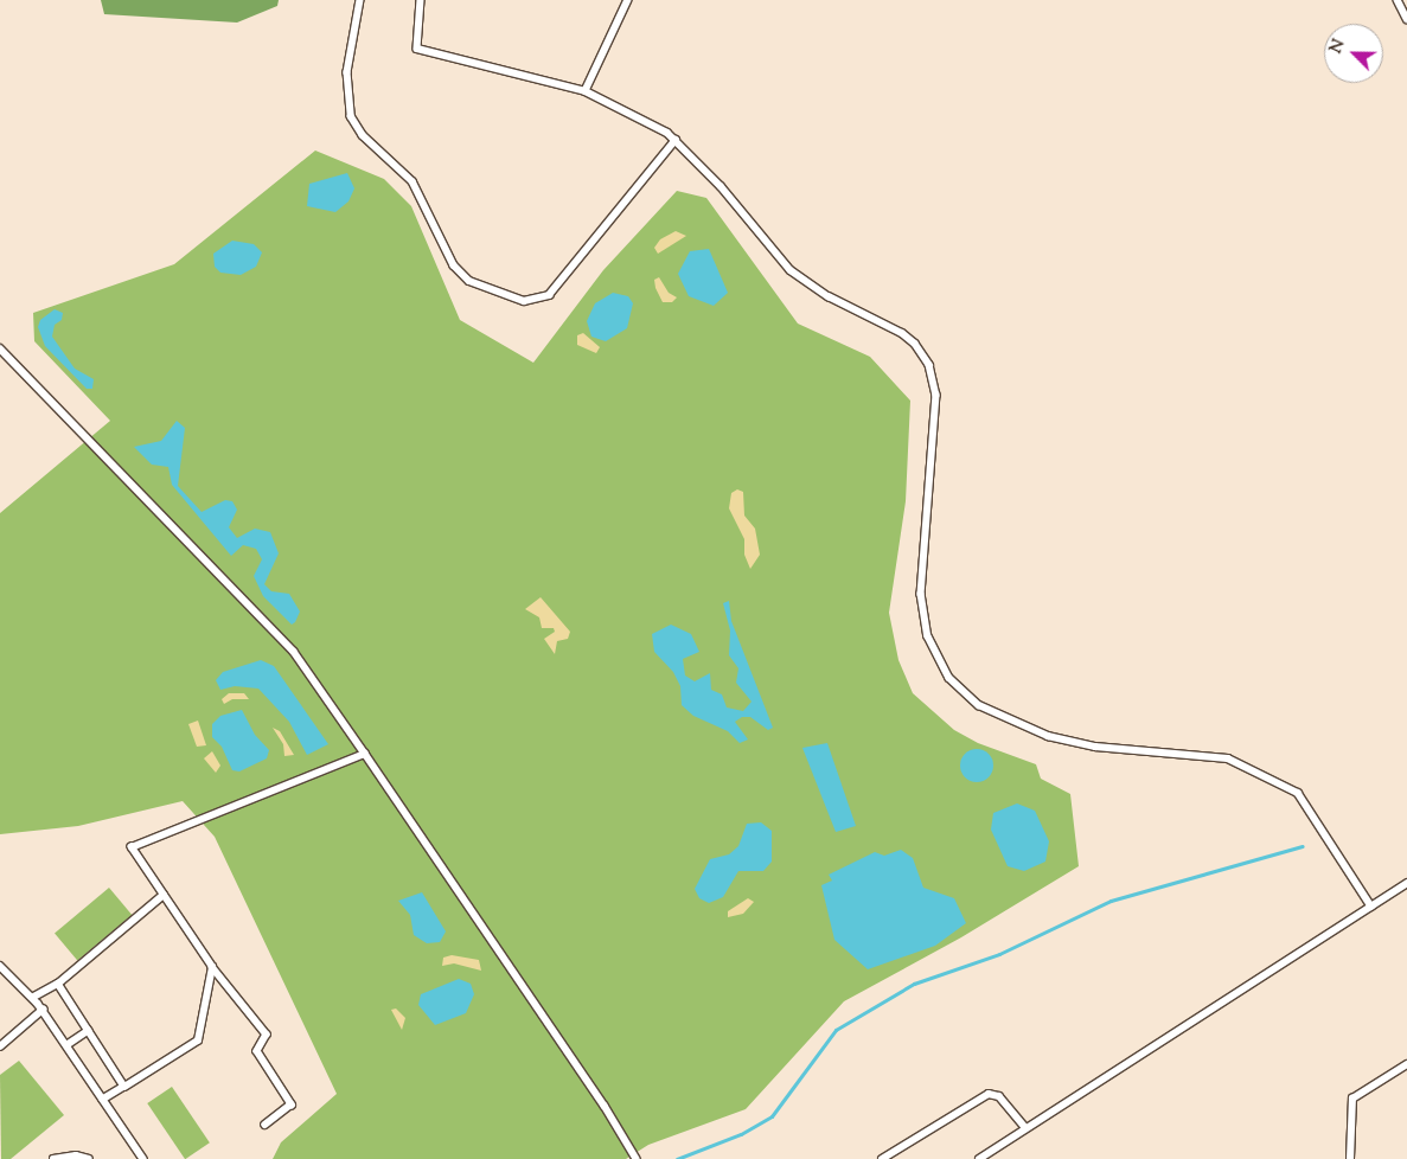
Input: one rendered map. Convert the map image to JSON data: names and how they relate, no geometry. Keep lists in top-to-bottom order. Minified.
{"north":"top left"}
